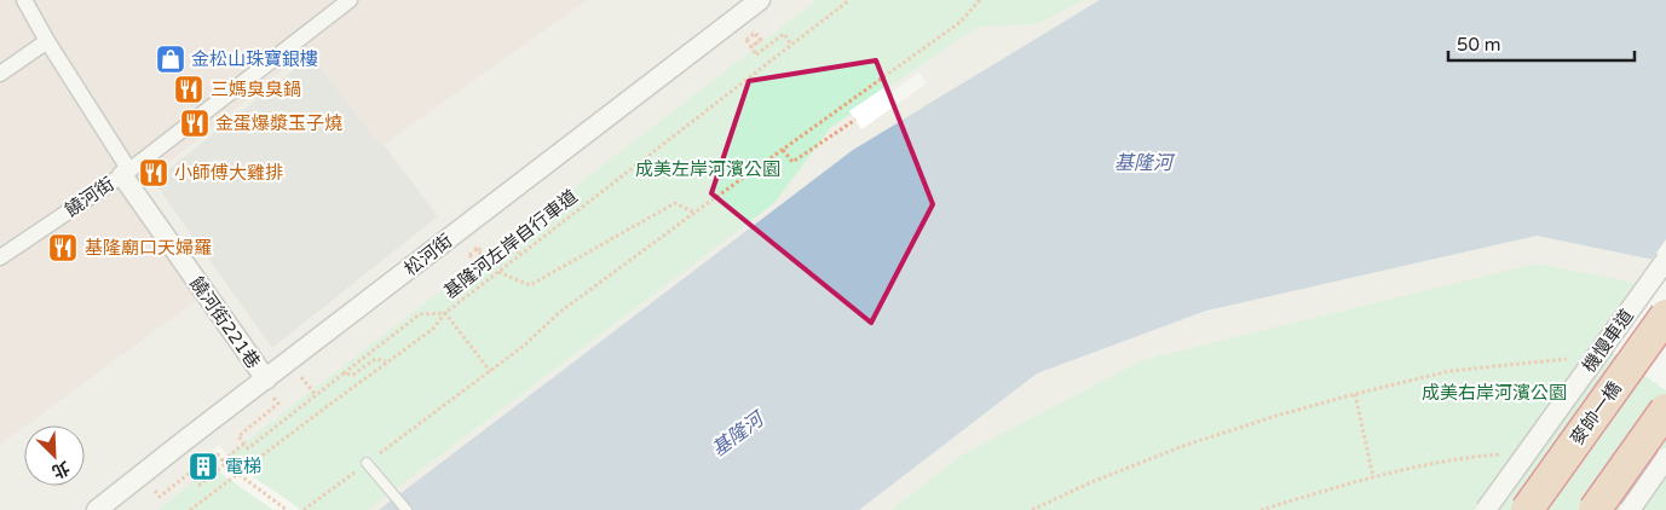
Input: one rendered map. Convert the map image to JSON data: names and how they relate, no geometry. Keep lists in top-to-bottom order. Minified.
{"streets":{"highway":["麥帥一橋"],"street":["饒河街","松河街","饒河街221巷","機慢車道"],"path":["基隆河左岸自行車道"]},"crossings":[["饒河街","饒河街221巷"],["松河街","饒河街221巷"]],"water":["基隆河"],"parks":["成美左岸河濱公園","成美右岸河濱公園"],"places":{"shop":["金松山珠寶銀樓"],"restaurant":["三媽臭臭鍋","金蛋爆漿玉子燒","小師傅大雞排","基隆廟口天婦羅"],"building":["電梯"]},"scale_bar":"50 m","north":"bottom right"}
